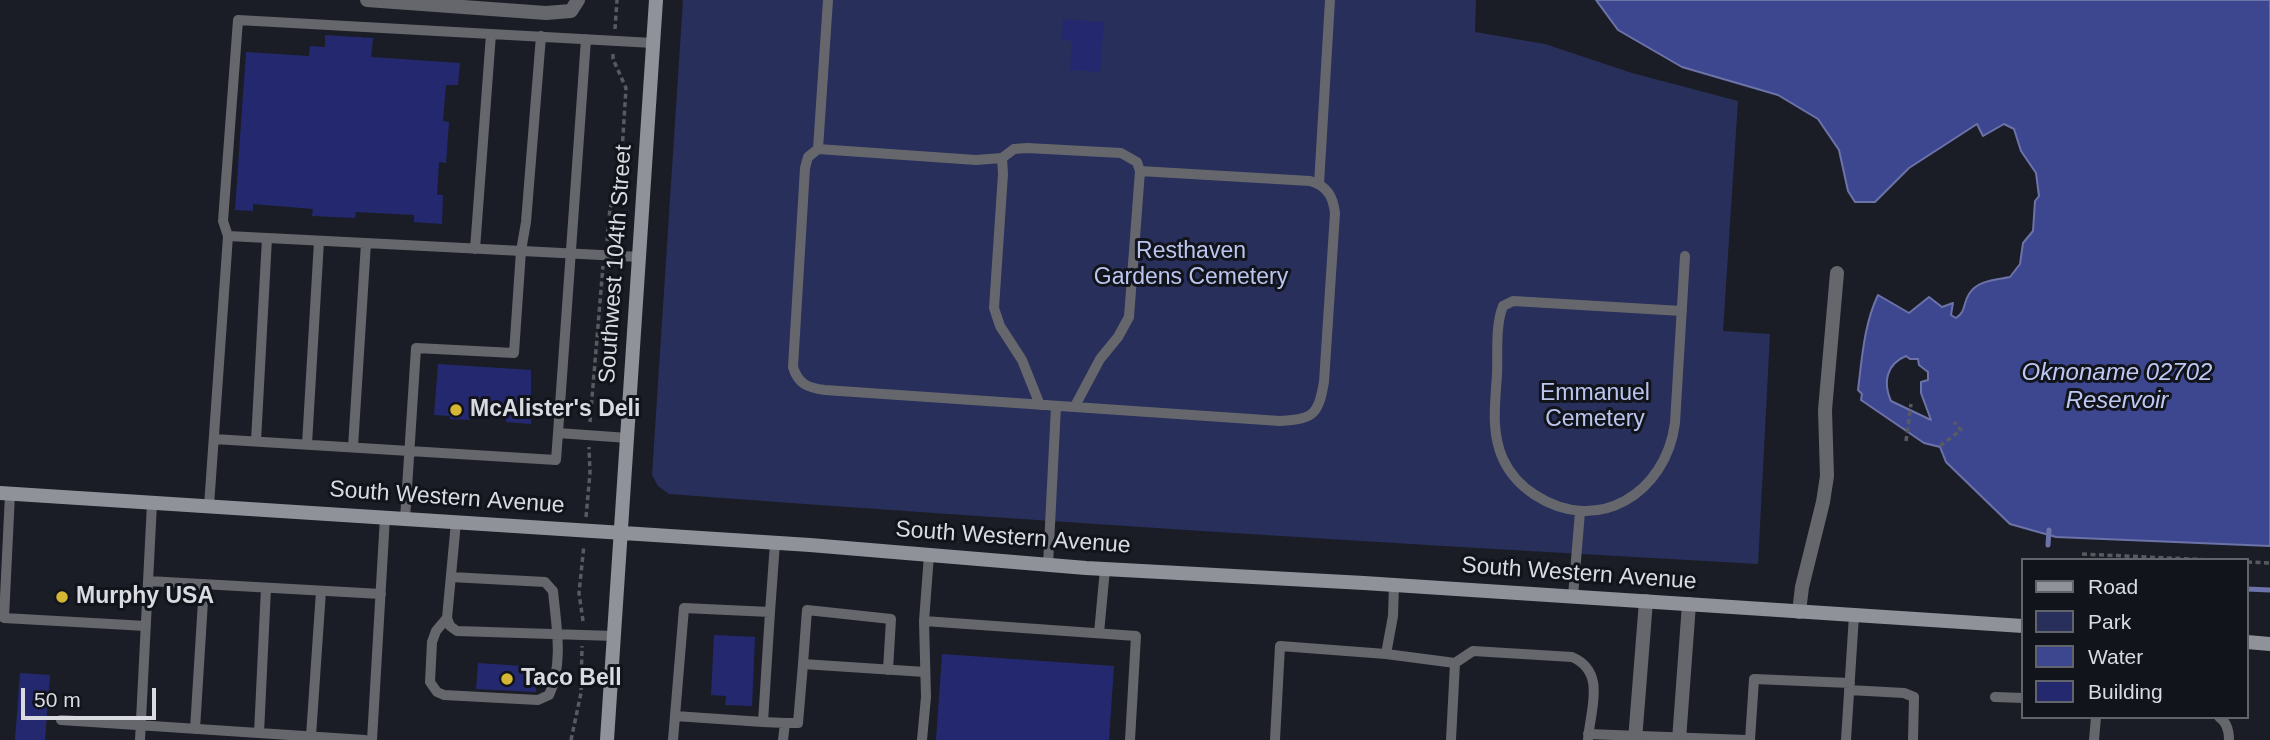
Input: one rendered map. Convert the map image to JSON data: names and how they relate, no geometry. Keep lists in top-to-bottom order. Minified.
{"streets":{"main road":["Southwest 104th Street","South Western Avenue"]},"crossings":[["Southwest 104th Street","South Western Avenue"]],"water":["Oknoname 02702 Reservoir"],"parks":["Resthaven Gardens Cemetery","Emmanuel Cemetery"],"places":["McAlister's Deli","Murphy USA","Taco Bell"],"legend":["Road","Park","Water","Building"],"scale_bar":"50 m"}
